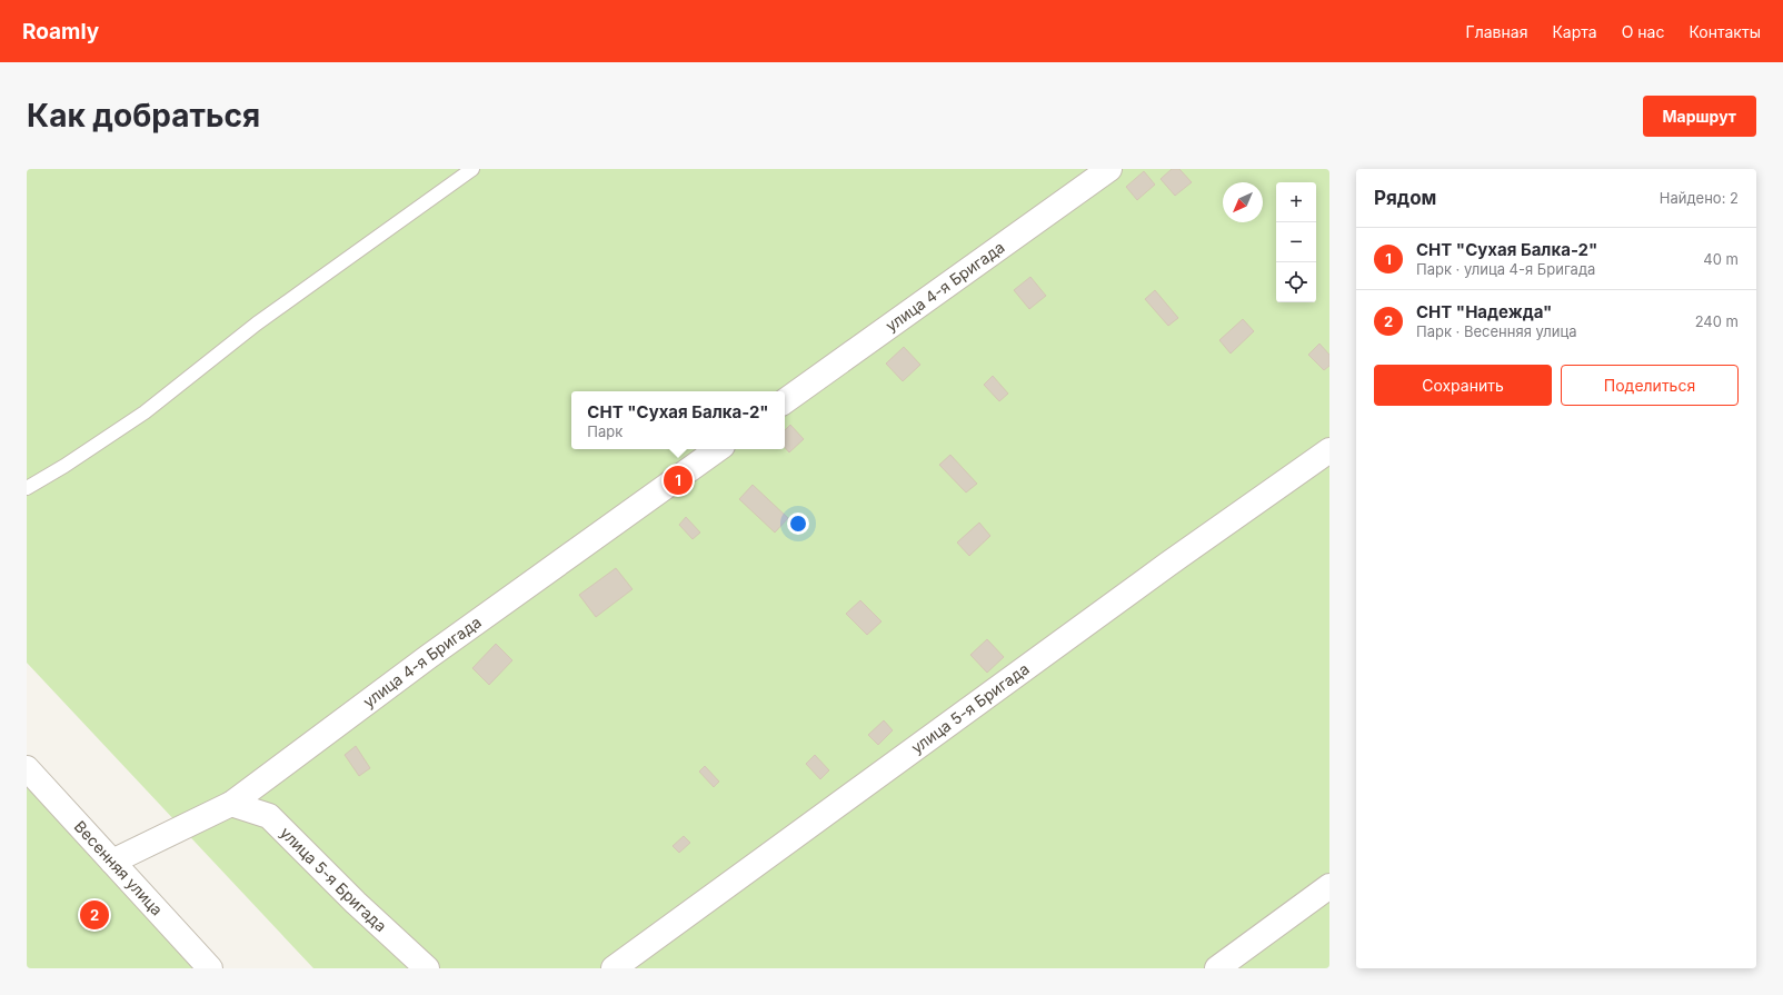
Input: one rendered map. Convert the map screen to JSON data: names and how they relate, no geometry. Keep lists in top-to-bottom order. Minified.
{"streets":{"street":["улица 4-я Бригада","улица 5-я Бригада","Весенняя улица"]},"crossings":[["улица 4-я Бригада","улица 5-я Бригада"],["улица 4-я Бригада","Весенняя улица"]],"north":"bottom left","page":{"header":"Roamly","nav":["Главная","Карта","О нас","Контакты"],"buttons":["Маршрут",["Сохранить","Поделиться"]],"title":"Как добраться","heading":["Рядом","Найдено: 2"],"map_buttons":["+","−"],"list":[{"mark":"1","name":"СНТ \"Сухая Балка-2\"","note":"Парк · улица 4-я Бригада","value":"40 m"},{"mark":"2","name":"СНТ \"Надежда\"","note":"Парк · Весенняя улица","value":"240 m"}],"popup":["СНТ \"Сухая Балка-2\"","Парк"],"pins":["1","2"]}}
